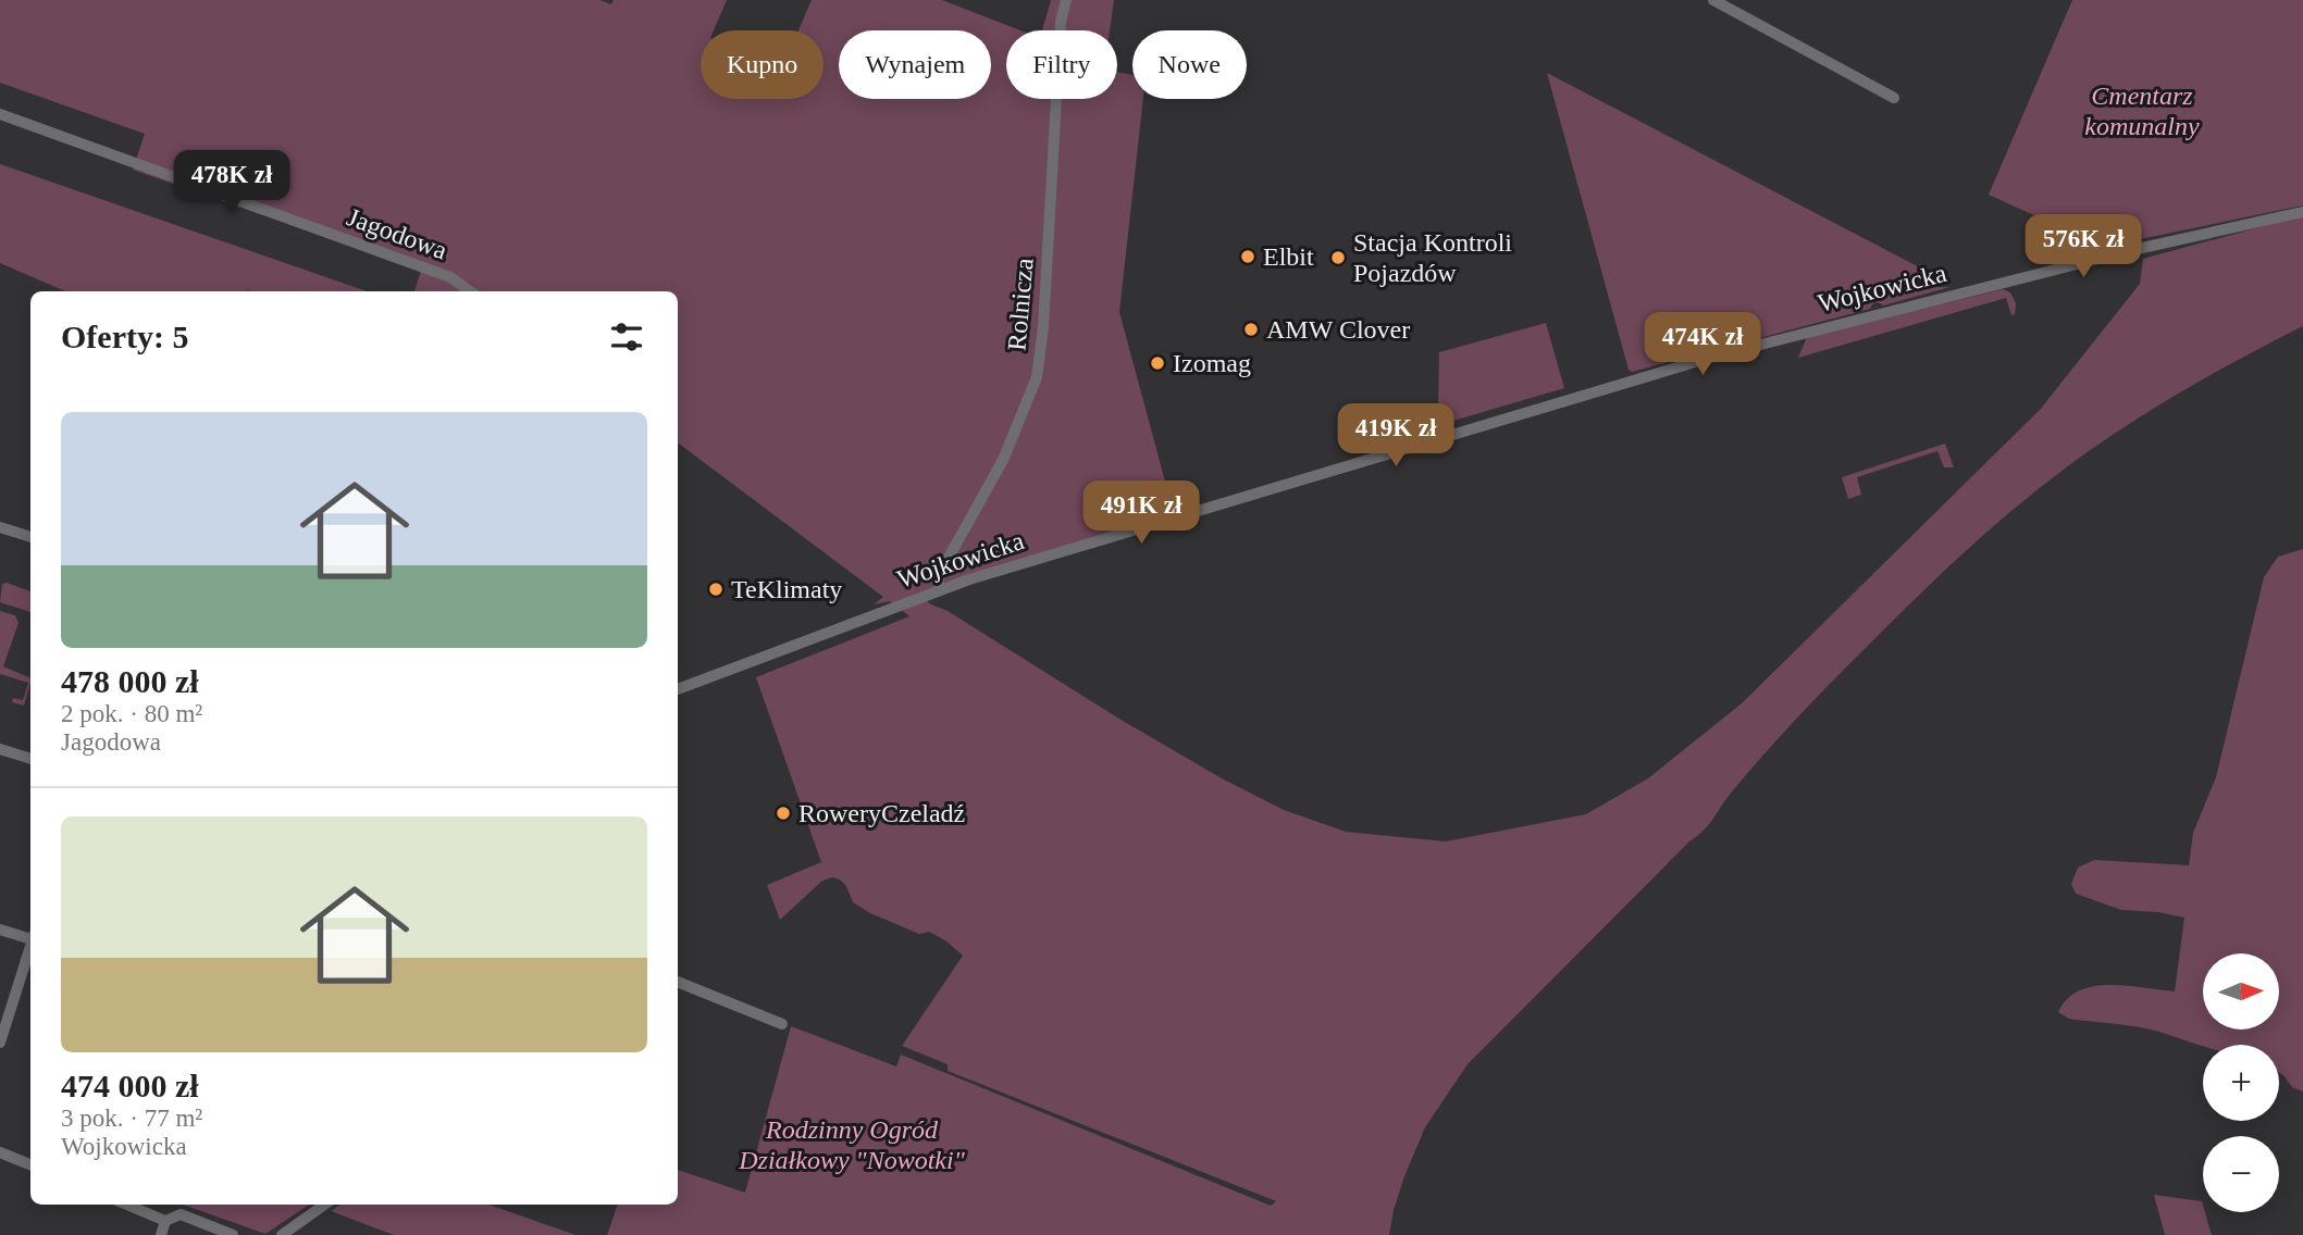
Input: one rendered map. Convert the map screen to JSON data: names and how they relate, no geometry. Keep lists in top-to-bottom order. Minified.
{"streets":{"street":["Jagodowa","Wojkowicka","Rolnicza"]},"crossings":[["Wojkowicka","Rolnicza"]],"parks":["Cmentarz komunalny","Rodzinny Ogród Działkowy \"Nowotki\""],"places":["Elbit","Stacja Kontroli Pojazdów","AMW Clover","Izomag","TeKlimaty","RoweryCzeladź"],"north":"right","page":{"chip":["Kupno","Wynajem","Filtry","Nowe"],"price":["478K zł","576K zł","474K zł","419K zł","491K zł"],"heading":"Oferty: 5","list":[{"name":"478 000 zł","note":"2 pok. · 80 m² · Jagodowa"},{"name":"474 000 zł","note":"3 pok. · 77 m² · Wojkowicka"}],"map_buttons":["+","−"]}}
